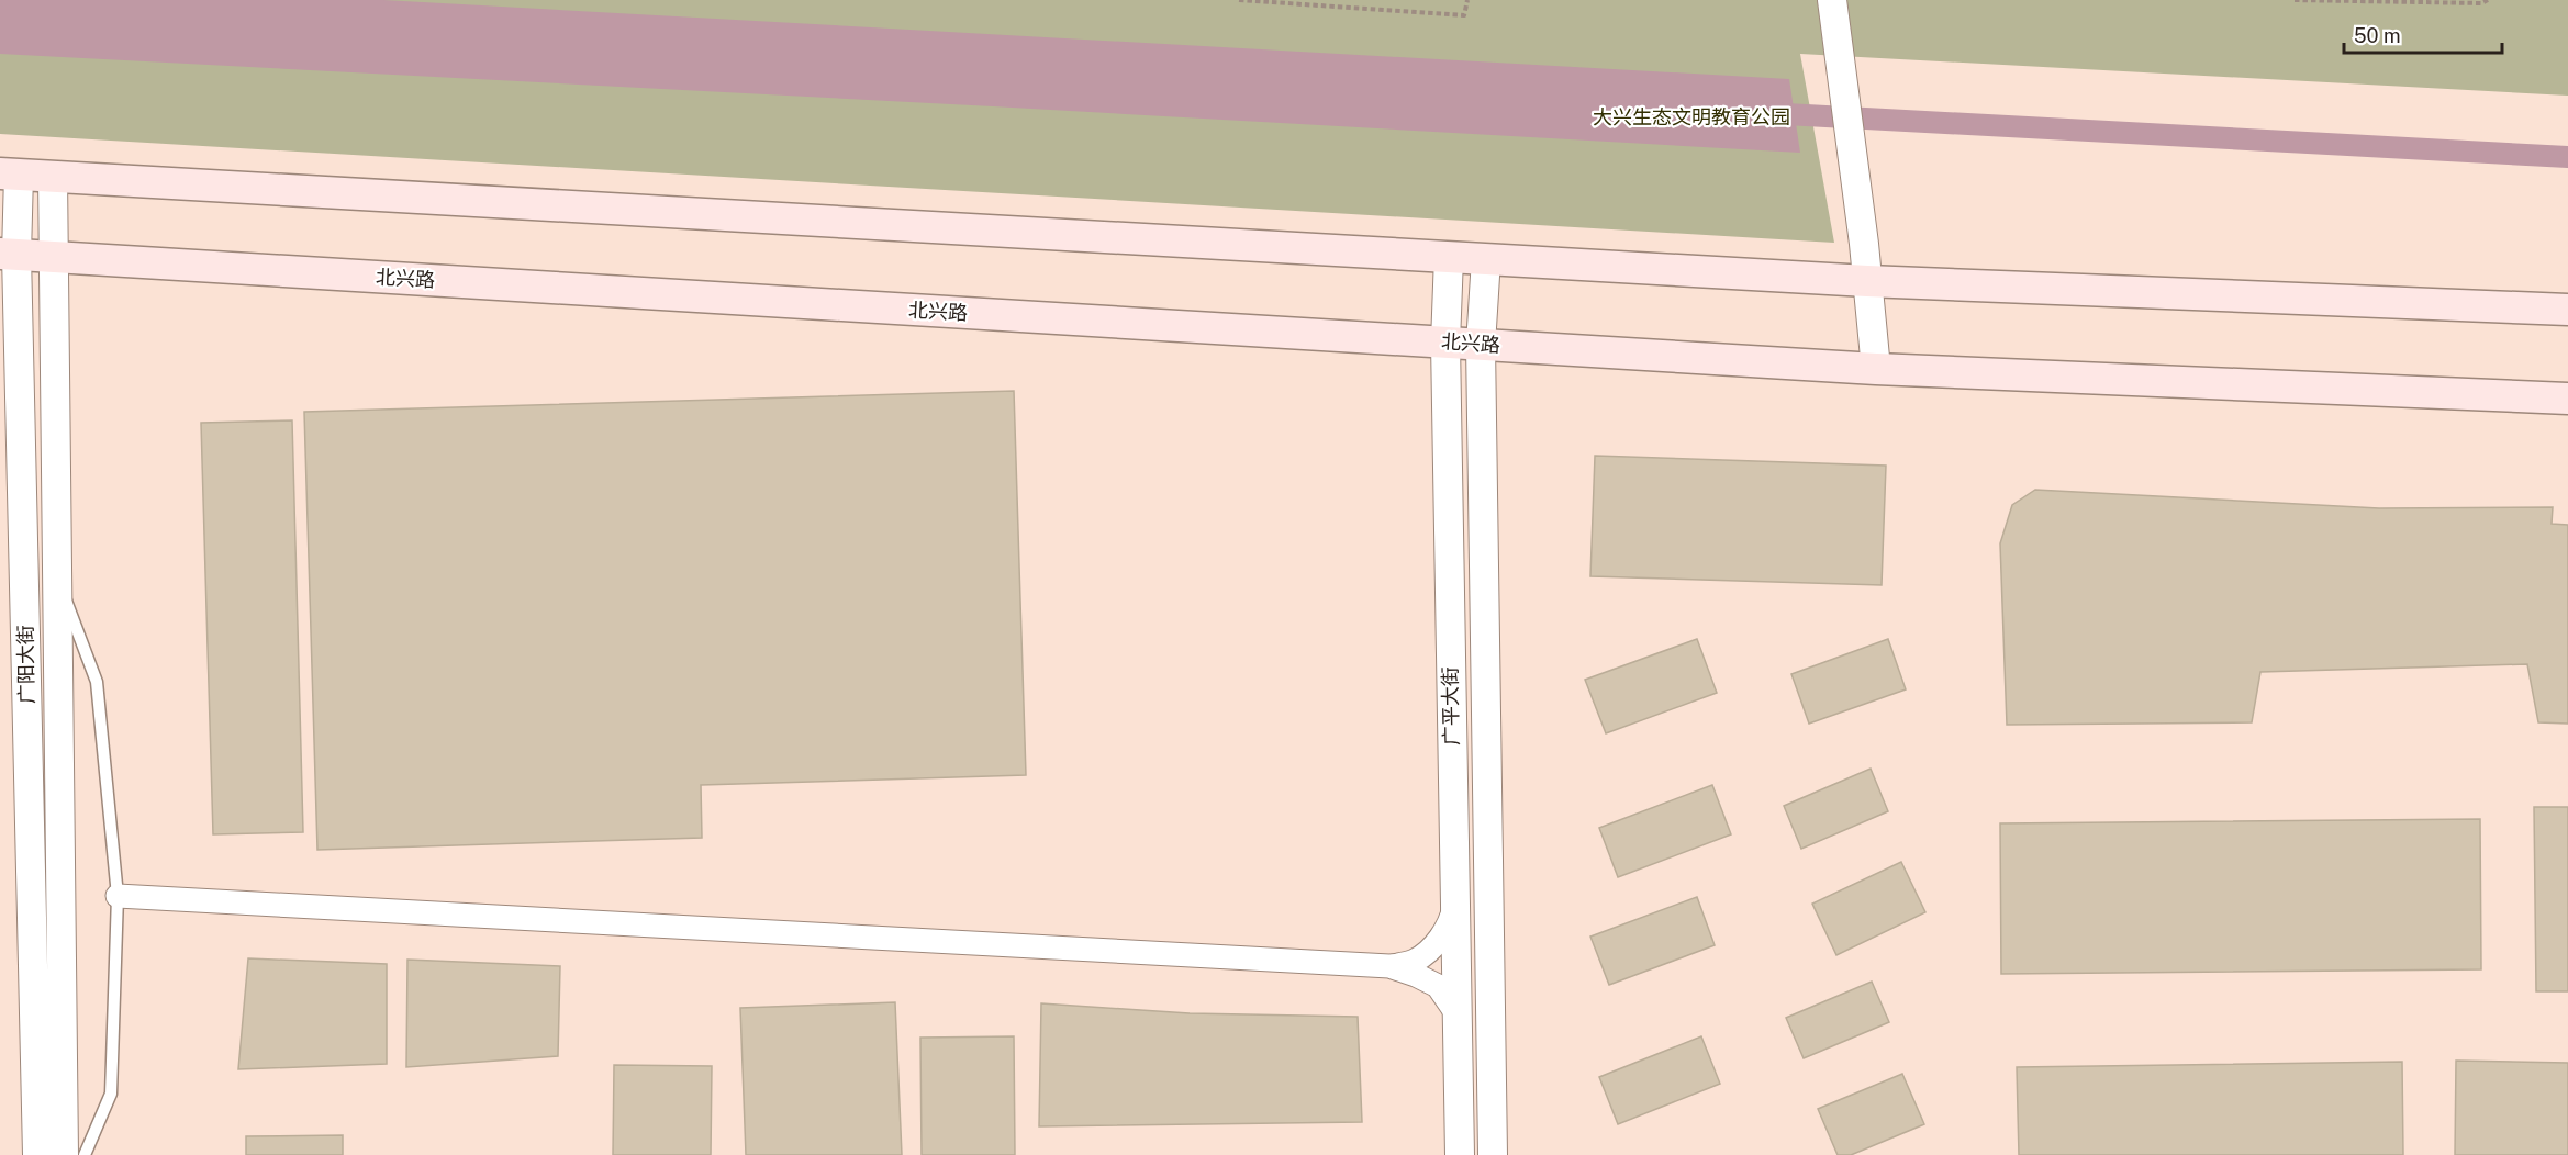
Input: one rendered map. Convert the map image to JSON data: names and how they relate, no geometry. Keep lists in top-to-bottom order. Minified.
{"streets":{"main road":["北兴路"],"street":["广阳大街","广平大街"]},"crossings":[["北兴路","广阳大街"],["北兴路","广平大街"]],"parks":["大兴生态文明教育公园"],"scale_bar":"50 m"}
